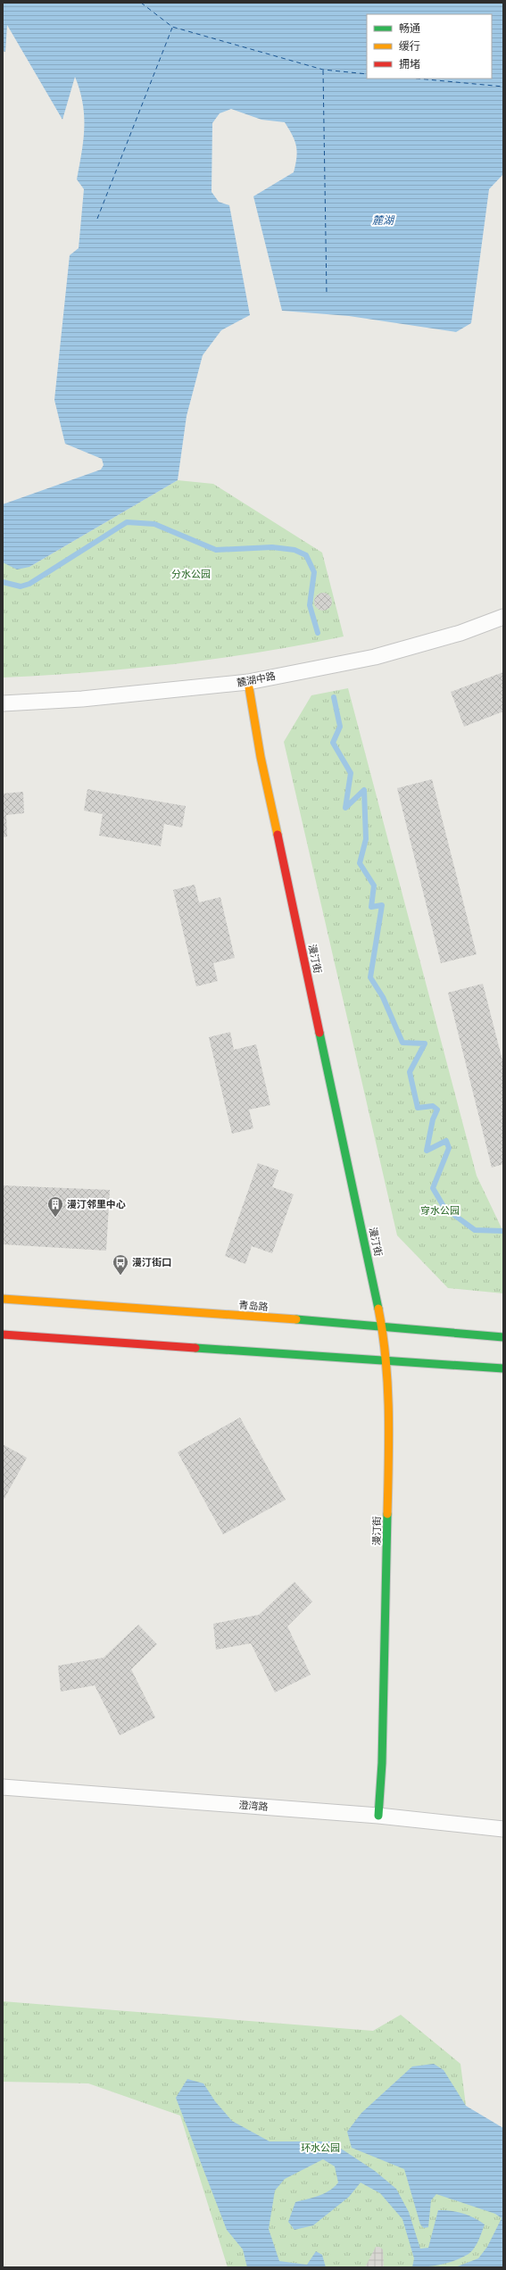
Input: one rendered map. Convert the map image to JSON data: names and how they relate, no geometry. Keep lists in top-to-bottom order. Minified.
{"streets":{"street":["麓湖中路","漫汀街","青岛路","澄湾路"]},"crossings":[["麓湖中路","漫汀街"],["漫汀街","青岛路"],["漫汀街","澄湾路"]],"water":["麓湖"],"parks":["分水公园","穿水公园","环水公园"],"places":{"building":["漫汀邻里中心"],"bus stop":["漫汀街口"]},"legend":["畅通","缓行","拥堵"]}
